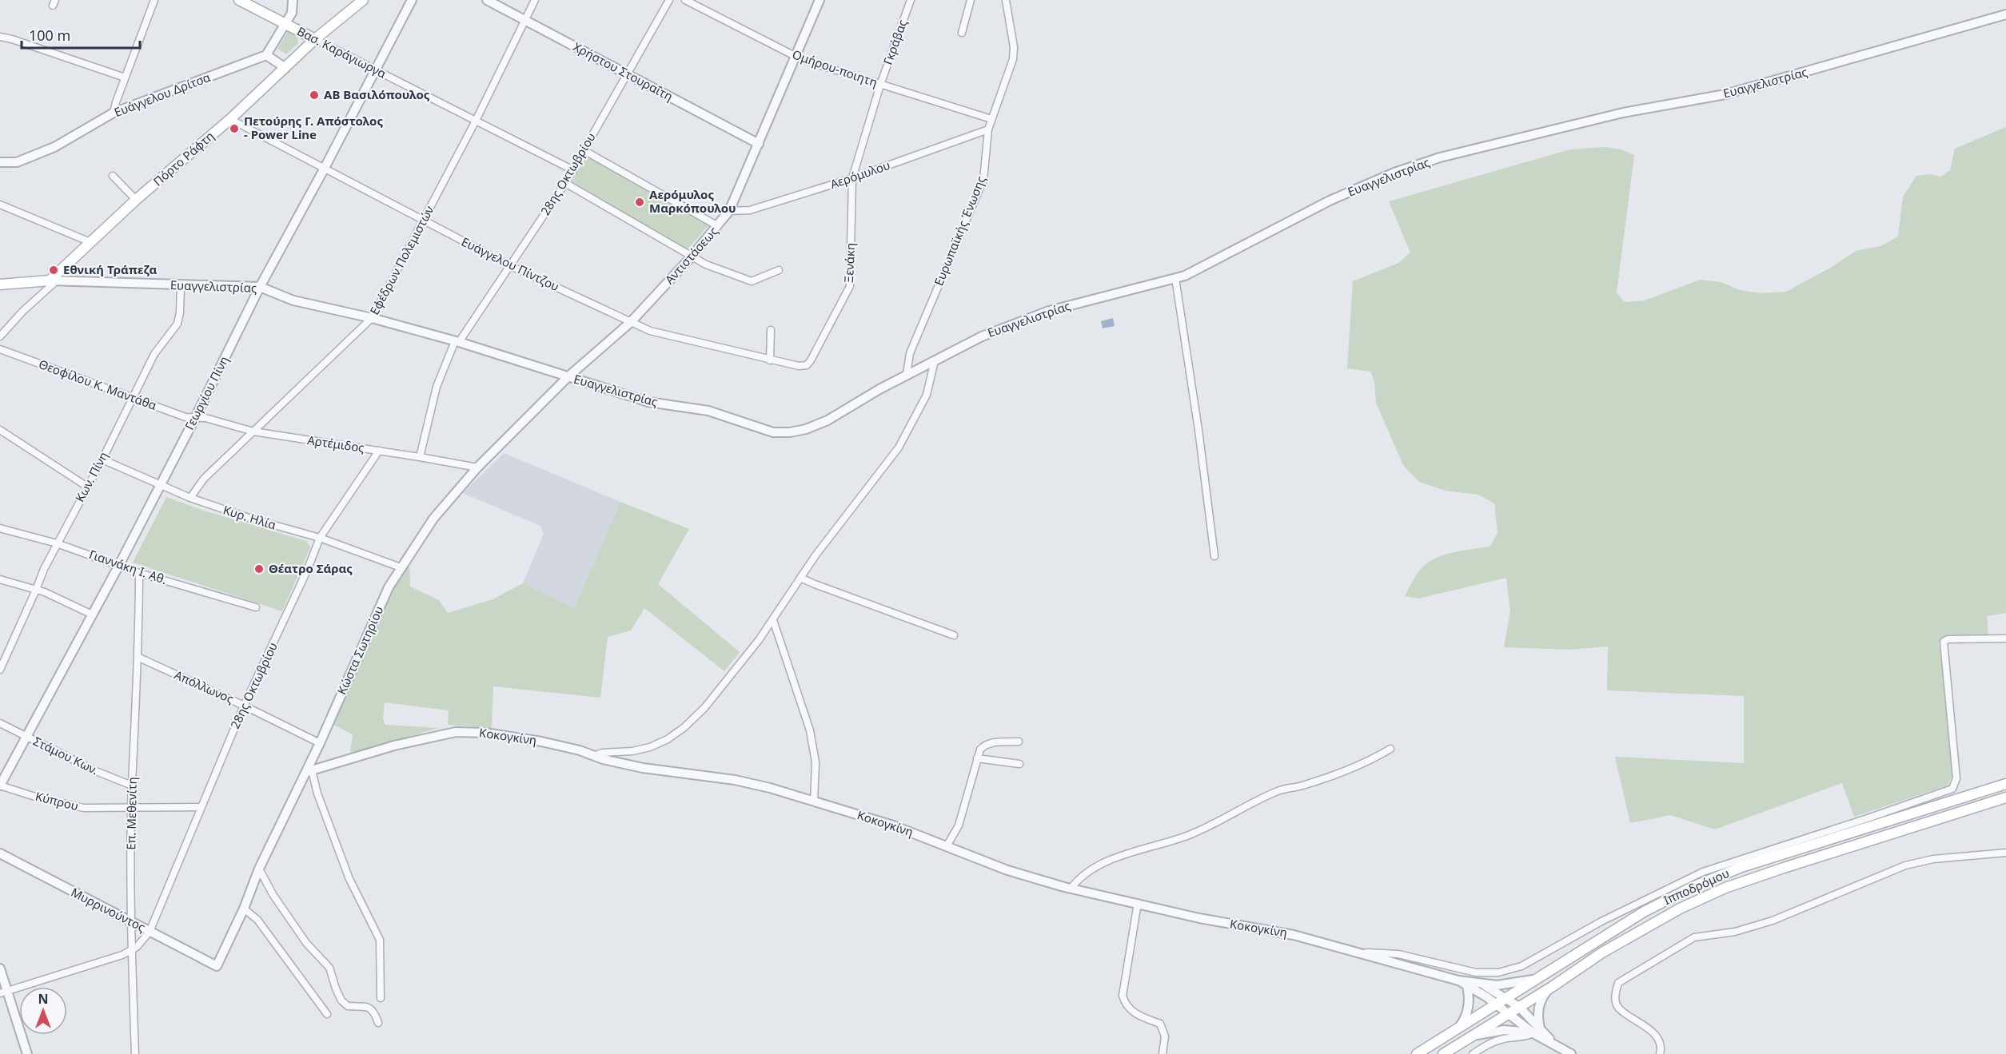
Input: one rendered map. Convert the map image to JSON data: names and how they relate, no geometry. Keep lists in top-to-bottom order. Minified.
{"streets":{"main road":["Βασ. Καράγιωργα","Πόρτο Ράφτη","Ιπποδρόμου"],"street":["Γκράβας","Ομήρου-ποιητη","Χρήστου Στουραΐτη","Ευαγγελιστρίας","Ευάγγελου Δρίτσα","28ης Οκτωβρίου","Αερόμυλου","Ευρωπαϊκής Ένωσης","Αντιστάσεως","Εφέδρων Πολεμιστών","Ξενάκη","Ευάγγελου Πίντζου","Θεοφίλου Κ. Μαντάθα","Γεωργίου Πίνη","Αρτέμιδος","Κων. Πίνη","Κυρ. Ηλία","Γιαννάκη Ι. Αθ.","Κώστα Σωτηρίου","Απόλλωνος","Κοκογκίνη","Στάμου Κων.","Κύπρου","Επ. Μεθενίτη","Μυρρινούντος"]},"crossings":[["Γκράβας","Ομήρου-ποιητη"],["Γκράβας","Αερόμυλου"],["Γκράβας","Ξενάκη"],["Βασ. Καράγιωργα","Πόρτο Ράφτη"],["Βασ. Καράγιωργα","28ης Οκτωβρίου"],["Βασ. Καράγιωργα","Εφέδρων Πολεμιστών"],["Βασ. Καράγιωργα","Γεωργίου Πίνη"],["Ομήρου-ποιητη","Ευρωπαϊκής Ένωσης"],["Ομήρου-ποιητη","Αντιστάσεως"],["Χρήστου Στουραΐτη","28ης Οκτωβρίου"],["Χρήστου Στουραΐτη","Αντιστάσεως"],["Χρήστου Στουραΐτη","Εφέδρων Πολεμιστών"],["Ευαγγελιστρίας","Πόρτο Ράφτη"],["Ευαγγελιστρίας","28ης Οκτωβρίου"],["Ευαγγελιστρίας","Ευρωπαϊκής Ένωσης"],["Ευαγγελιστρίας","Αντιστάσεως"],["Ευαγγελιστρίας","Εφέδρων Πολεμιστών"],["Ευαγγελιστρίας","Γεωργίου Πίνη"],["Ευαγγελιστρίας","Κων. Πίνη"],["Ευαγγελιστρίας","Κώστα Σωτηρίου"],["Πόρτο Ράφτη","Ευάγγελου Πίντζου"],["28ης Οκτωβρίου","Ευάγγελου Πίντζου"],["28ης Οκτωβρίου","Αρτέμιδος"],["28ης Οκτωβρίου","Κυρ. Ηλία"],["28ης Οκτωβρίου","Απόλλωνος"],["28ης Οκτωβρίου","Κύπρου"],["28ης Οκτωβρίου","Μυρρινούντος"],["Αερόμυλου","Ευρωπαϊκής Ένωσης"],["Αερόμυλου","Αντιστάσεως"],["Αερόμυλου","Ξενάκη"],["Αντιστάσεως","Ευάγγελου Πίντζου"],["Αντιστάσεως","Κώστα Σωτηρίου"],["Εφέδρων Πολεμιστών","Ευάγγελου Πίντζου"],["Εφέδρων Πολεμιστών","Αρτέμιδος"],["Εφέδρων Πολεμιστών","Κυρ. Ηλία"],["Ξενάκη","Ευάγγελου Πίντζου"],["Ευάγγελου Πίντζου","Γεωργίου Πίνη"],["Θεοφίλου Κ. Μαντάθα","Γεωργίου Πίνη"],["Θεοφίλου Κ. Μαντάθα","Αρτέμιδος"],["Θεοφίλου Κ. Μαντάθα","Κων. Πίνη"],["Γεωργίου Πίνη","Αρτέμιδος"],["Γεωργίου Πίνη","Κυρ. Ηλία"],["Γεωργίου Πίνη","Γιαννάκη Ι. Αθ."],["Γεωργίου Πίνη","Στάμου Κων."],["Γεωργίου Πίνη","Κύπρου"],["Αρτέμιδος","Κώστα Σωτηρίου"],["Κων. Πίνη","Κυρ. Ηλία"],["Κων. Πίνη","Γιαννάκη Ι. Αθ."],["Κυρ. Ηλία","Κώστα Σωτηρίου"],["Γιαννάκη Ι. Αθ.","Επ. Μεθενίτη"],["Κώστα Σωτηρίου","Απόλλωνος"],["Κώστα Σωτηρίου","Κοκογκίνη"],["Κώστα Σωτηρίου","Μυρρινούντος"],["Απόλλωνος","Επ. Μεθενίτη"],["Στάμου Κων.","Επ. Μεθενίτη"],["Κύπρου","Επ. Μεθενίτη"],["Επ. Μεθενίτη","Μυρρινούντος"]],"places":["ΑΒ Βασιλόπουλος","Πετούρης Γ. Απόστολος - Power Line","Αερόμυλος Μαρκόπουλου","Εθνική Τράπεζα","Θέατρο Σάρας"],"scale_bar":"100 m","north":"top"}
